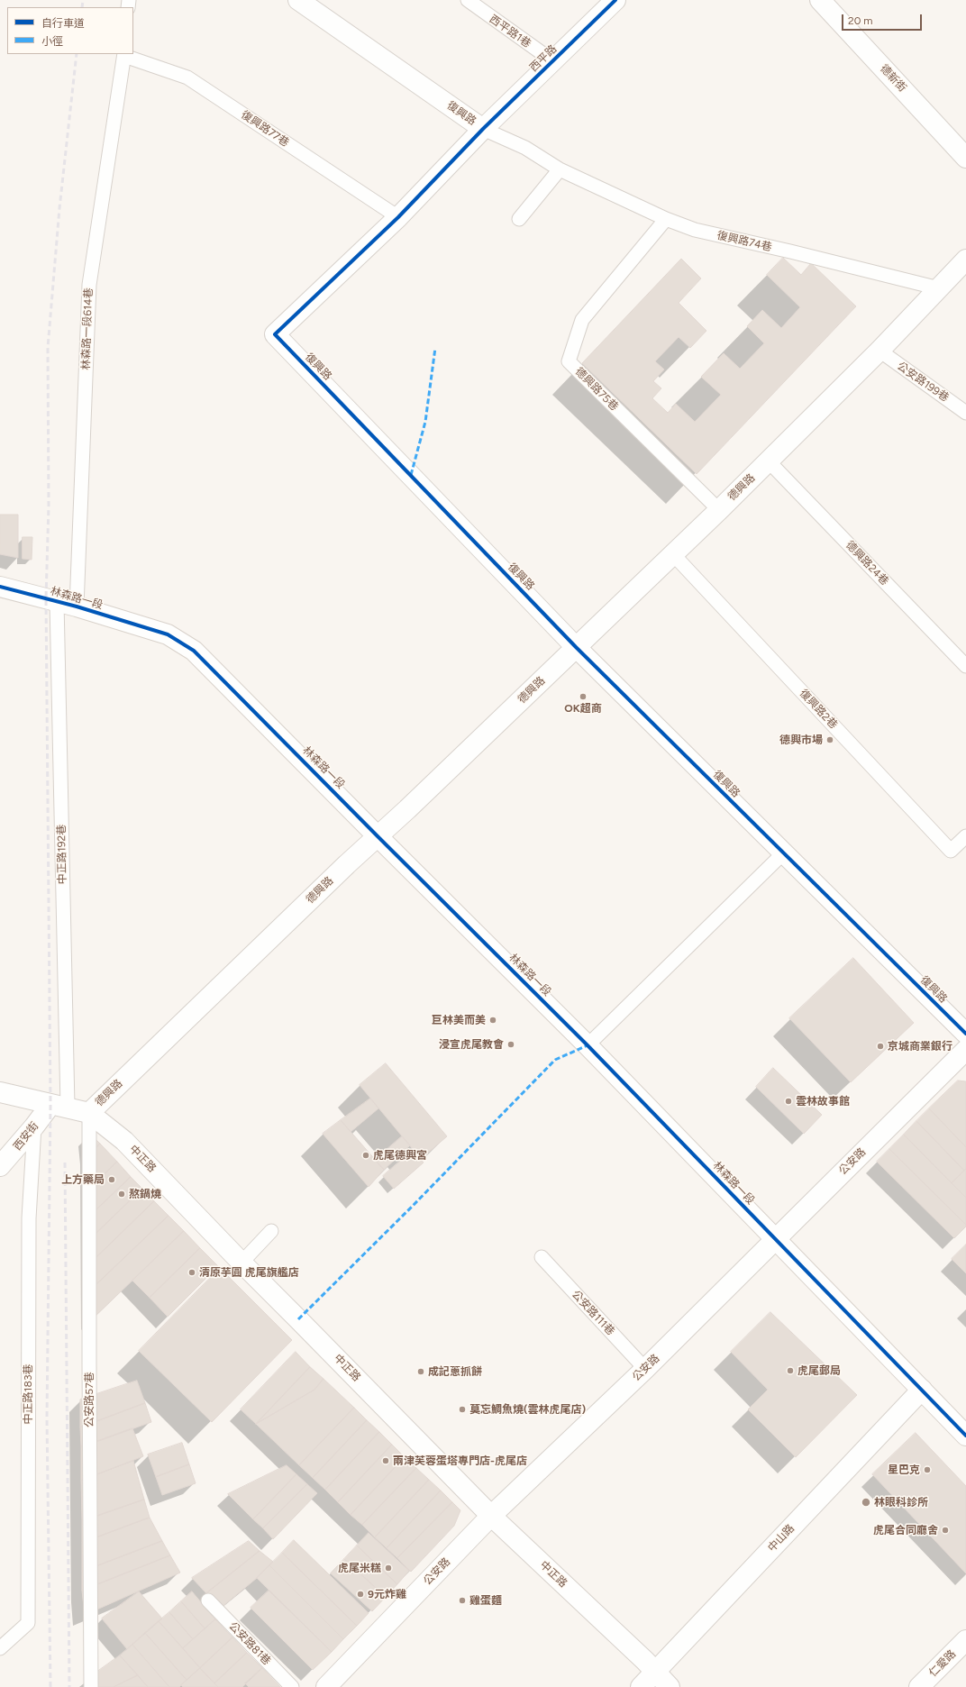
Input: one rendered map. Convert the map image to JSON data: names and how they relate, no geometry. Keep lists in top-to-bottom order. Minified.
{"streets":{"street":["西平路","德新街","復興路","德興路","林森路一段","西安街","中正路","公安路","中山路","仁愛路"],"lane":["西平路1巷","復興路77巷","復興路74巷","林森路一段614巷","公安路199巷","德興路75巷","德興路24巷","復興路2巷","中正路192巷","公安路111巷","中正路183巷","公安路57巷","公安路81巷"]},"crossings":[["西平路1巷","西平路"],["西平路","復興路"],["西平路","復興路74巷"],["復興路","復興路77巷"],["復興路","復興路74巷"],["復興路","德興路"],["復興路77巷","林森路一段614巷"],["復興路74巷","德興路75巷"],["復興路74巷","德興路"],["林森路一段614巷","林森路一段"],["公安路199巷","德興路"],["德興路75巷","德興路"],["德興路","德興路24巷"],["德興路","林森路一段"],["德興路","復興路2巷"],["德興路","中正路"],["德興路","公安路57巷"],["林森路一段","中正路192巷"],["林森路一段","公安路"],["林森路一段","中山路"],["中正路192巷","西安街"],["中正路192巷","中正路"],["西安街","中正路"],["西安街","中正路183巷"],["中正路","公安路"],["中正路","公安路57巷"],["中正路","中山路"],["公安路","公安路111巷"]],"places":["OK超商","德興市場","巨林美而美","浸宣虎尾教會","京城商業銀行","雲林故事館","虎尾德興宮","上方藥局","熬鍋燒","清原芋圓 虎尾旗艦店","虎尾郵局","成記蔥抓餅","莫忘鯛魚燒(雲林虎尾店)","兩津芙蓉蛋塔專門店-虎尾店","星巴克","林眼科診所","虎尾合同廳舍","虎尾米糕","9元炸雞","雞蛋麵"],"legend":["自行車道","小徑"],"scale_bar":"20 m"}
